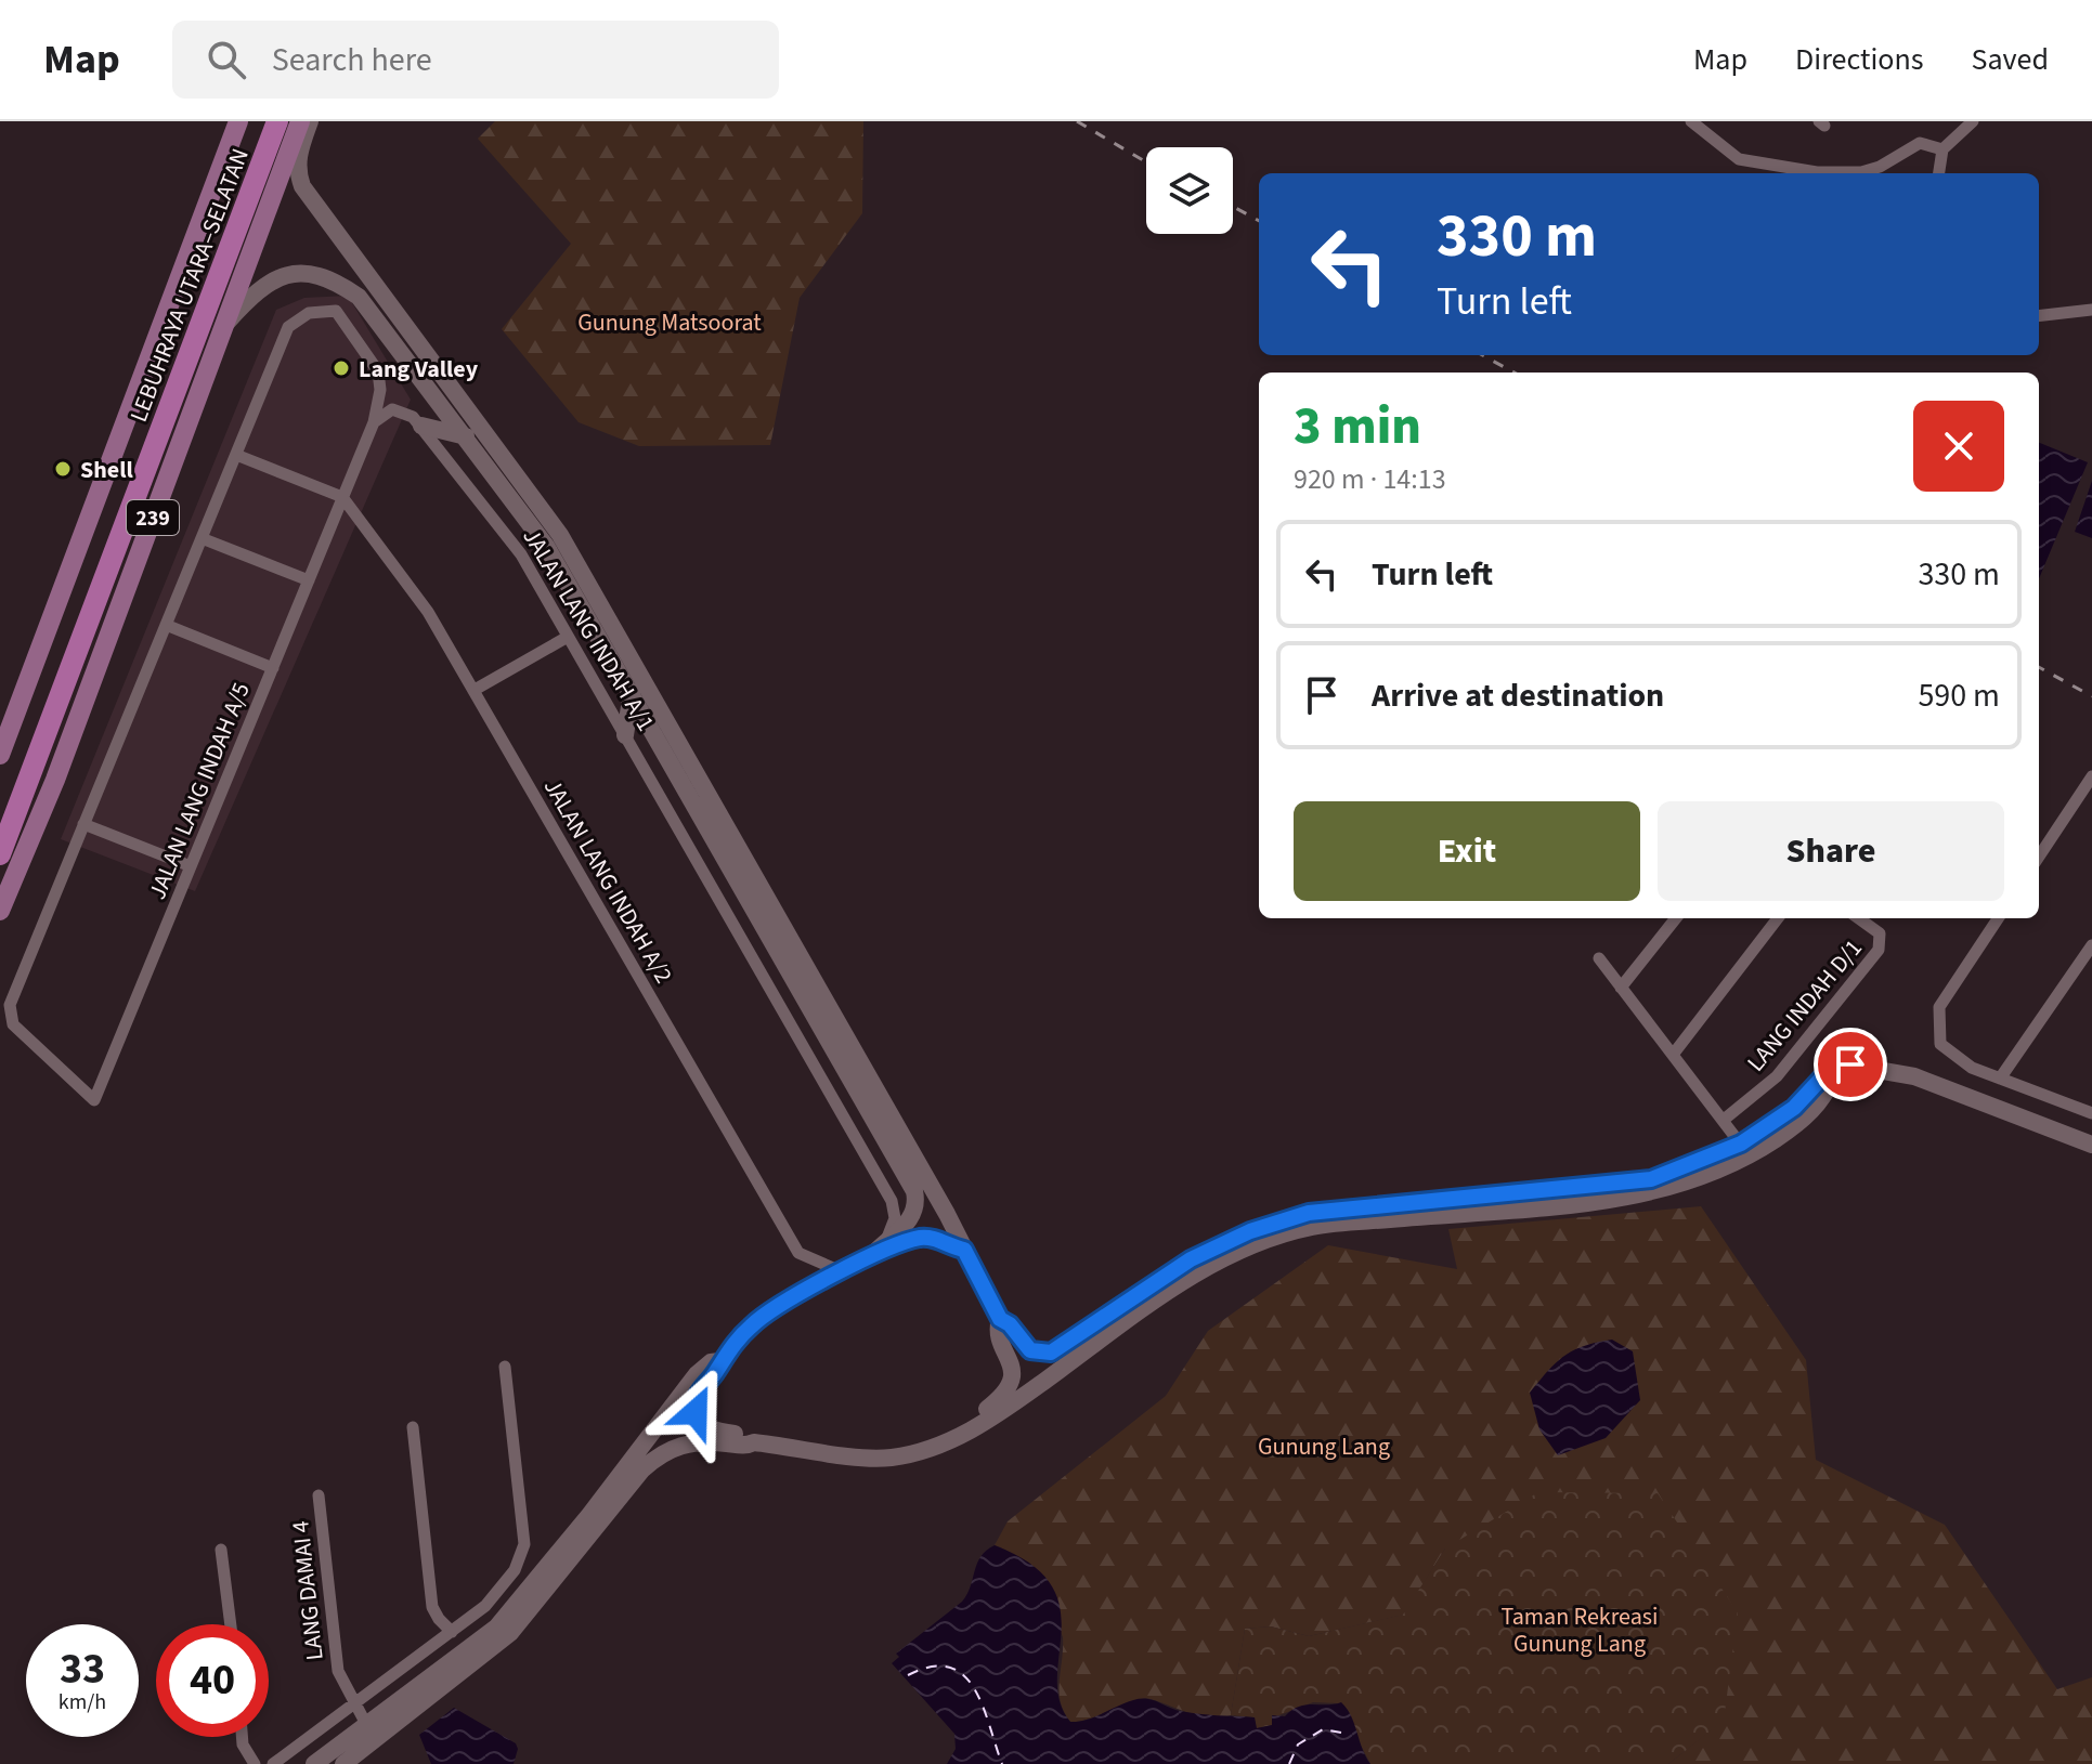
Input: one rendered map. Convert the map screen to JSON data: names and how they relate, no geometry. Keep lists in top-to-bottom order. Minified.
{"streets":{"highway":["LEBUHRAYA UTARA–SELATAN"],"main road":["239"],"street":["JALAN LANG INDAH A/1","JALAN LANG INDAH A/5","JALAN LANG INDAH A/2","LANG INDAH D/1","LANG DAMAI 4"]},"crossings":[["239","JALAN LANG INDAH A/1"],["JALAN LANG INDAH A/5","JALAN LANG INDAH A/2"]],"parks":["Gunung Matsoorat","Gunung Lang","Taman Rekreasi Gunung Lang"],"places":["Lang Valley","Shell"],"page":{"header":"Map","search":"Search here","nav":["Map","Directions","Saved"],"turn":["330 m","Turn left"],"heading":["3 min","920 m · 14:13"],"list":[{"name":"Turn left","value":"330 m"},{"name":"Arrive at destination","value":"590 m"}],"buttons":["Exit","Share"],"speed":"33 km/h","limit":"40"}}
